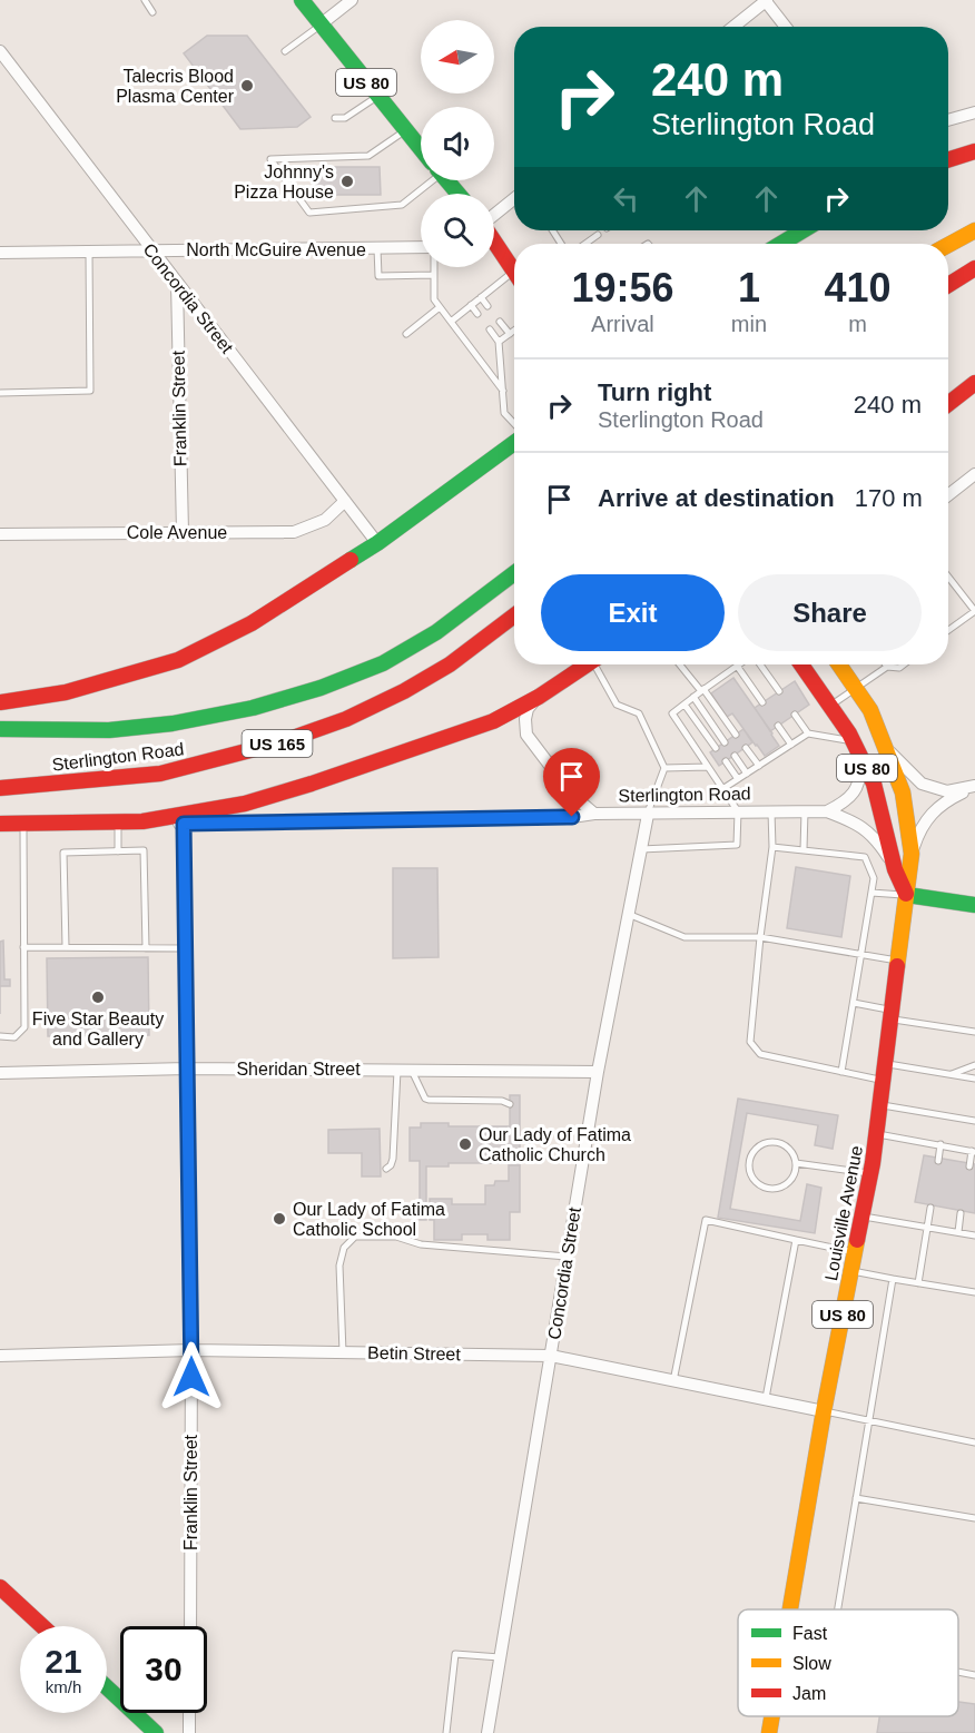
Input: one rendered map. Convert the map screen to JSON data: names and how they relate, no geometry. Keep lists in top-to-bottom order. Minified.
{"streets":{"main road":["US 80","US 165","Sterlington Road","Louisville Avenue"],"street":["North McGuire Avenue","Concordia Street","Franklin Street","Cole Avenue","Sheridan Street","Betin Street"]},"crossings":[["US 80","Sterlington Road"],["US 80","Louisville Avenue"],["North McGuire Avenue","Concordia Street"],["Concordia Street","Franklin Street"],["Concordia Street","Cole Avenue"],["Concordia Street","Sterlington Road"],["Concordia Street","Sheridan Street"],["Concordia Street","Betin Street"],["Franklin Street","Cole Avenue"],["Franklin Street","Sterlington Road"],["Franklin Street","Sheridan Street"],["Franklin Street","Betin Street"],["Louisville Avenue","Betin Street"]],"places":["Talecris Blood Plasma Center","Johnny's Pizza House","Five Star Beauty and Gallery","Our Lady of Fatima Catholic Church","Our Lady of Fatima Catholic School"],"legend":["Fast","Slow","Jam"],"north":"left","page":{"turn":["240 m","Sterlington Road"],"eta":["19:56","Arrival","1","min","410","m"],"list":[{"name":"Turn right","note":"Sterlington Road","value":"240 m"},{"name":"Arrive at destination","value":"170 m"}],"buttons":["Exit","Share"],"speed":"21 km/h","limit":"30"}}
